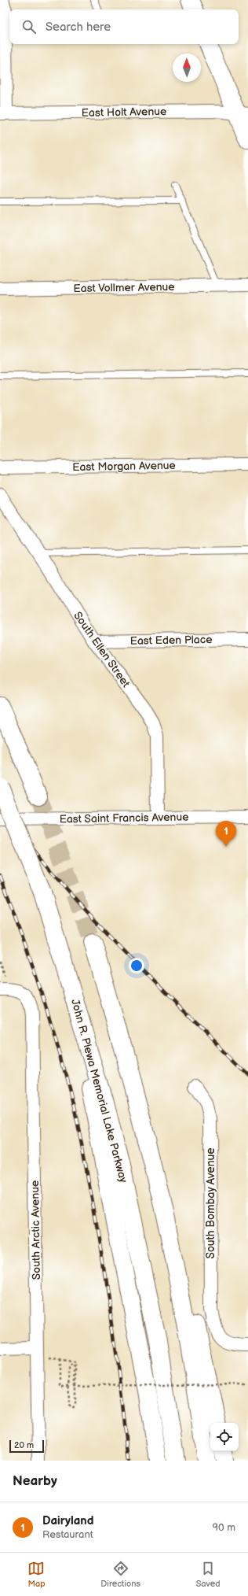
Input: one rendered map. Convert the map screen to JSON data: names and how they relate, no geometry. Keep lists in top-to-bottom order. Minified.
{"streets":{"main road":["John R. Plewa Memorial Lake Parkway"],"street":["East Holt Avenue","East Vollmer Avenue","East Morgan Avenue","East Eden Place","South Ellen Street","East Saint Francis Avenue","South Bombay Avenue","South Arctic Avenue"]},"crossings":[["East Eden Place","South Ellen Street"],["South Ellen Street","East Saint Francis Avenue"]],"scale_bar":"20 m","north":"top","page":{"search":"Search here","pins":"1","scale":"20 m","heading":"Nearby","list":[{"mark":"1","name":"Dairyland","note":"Restaurant","value":"90 m"}],"nav":["Map","Directions","Saved"]}}
